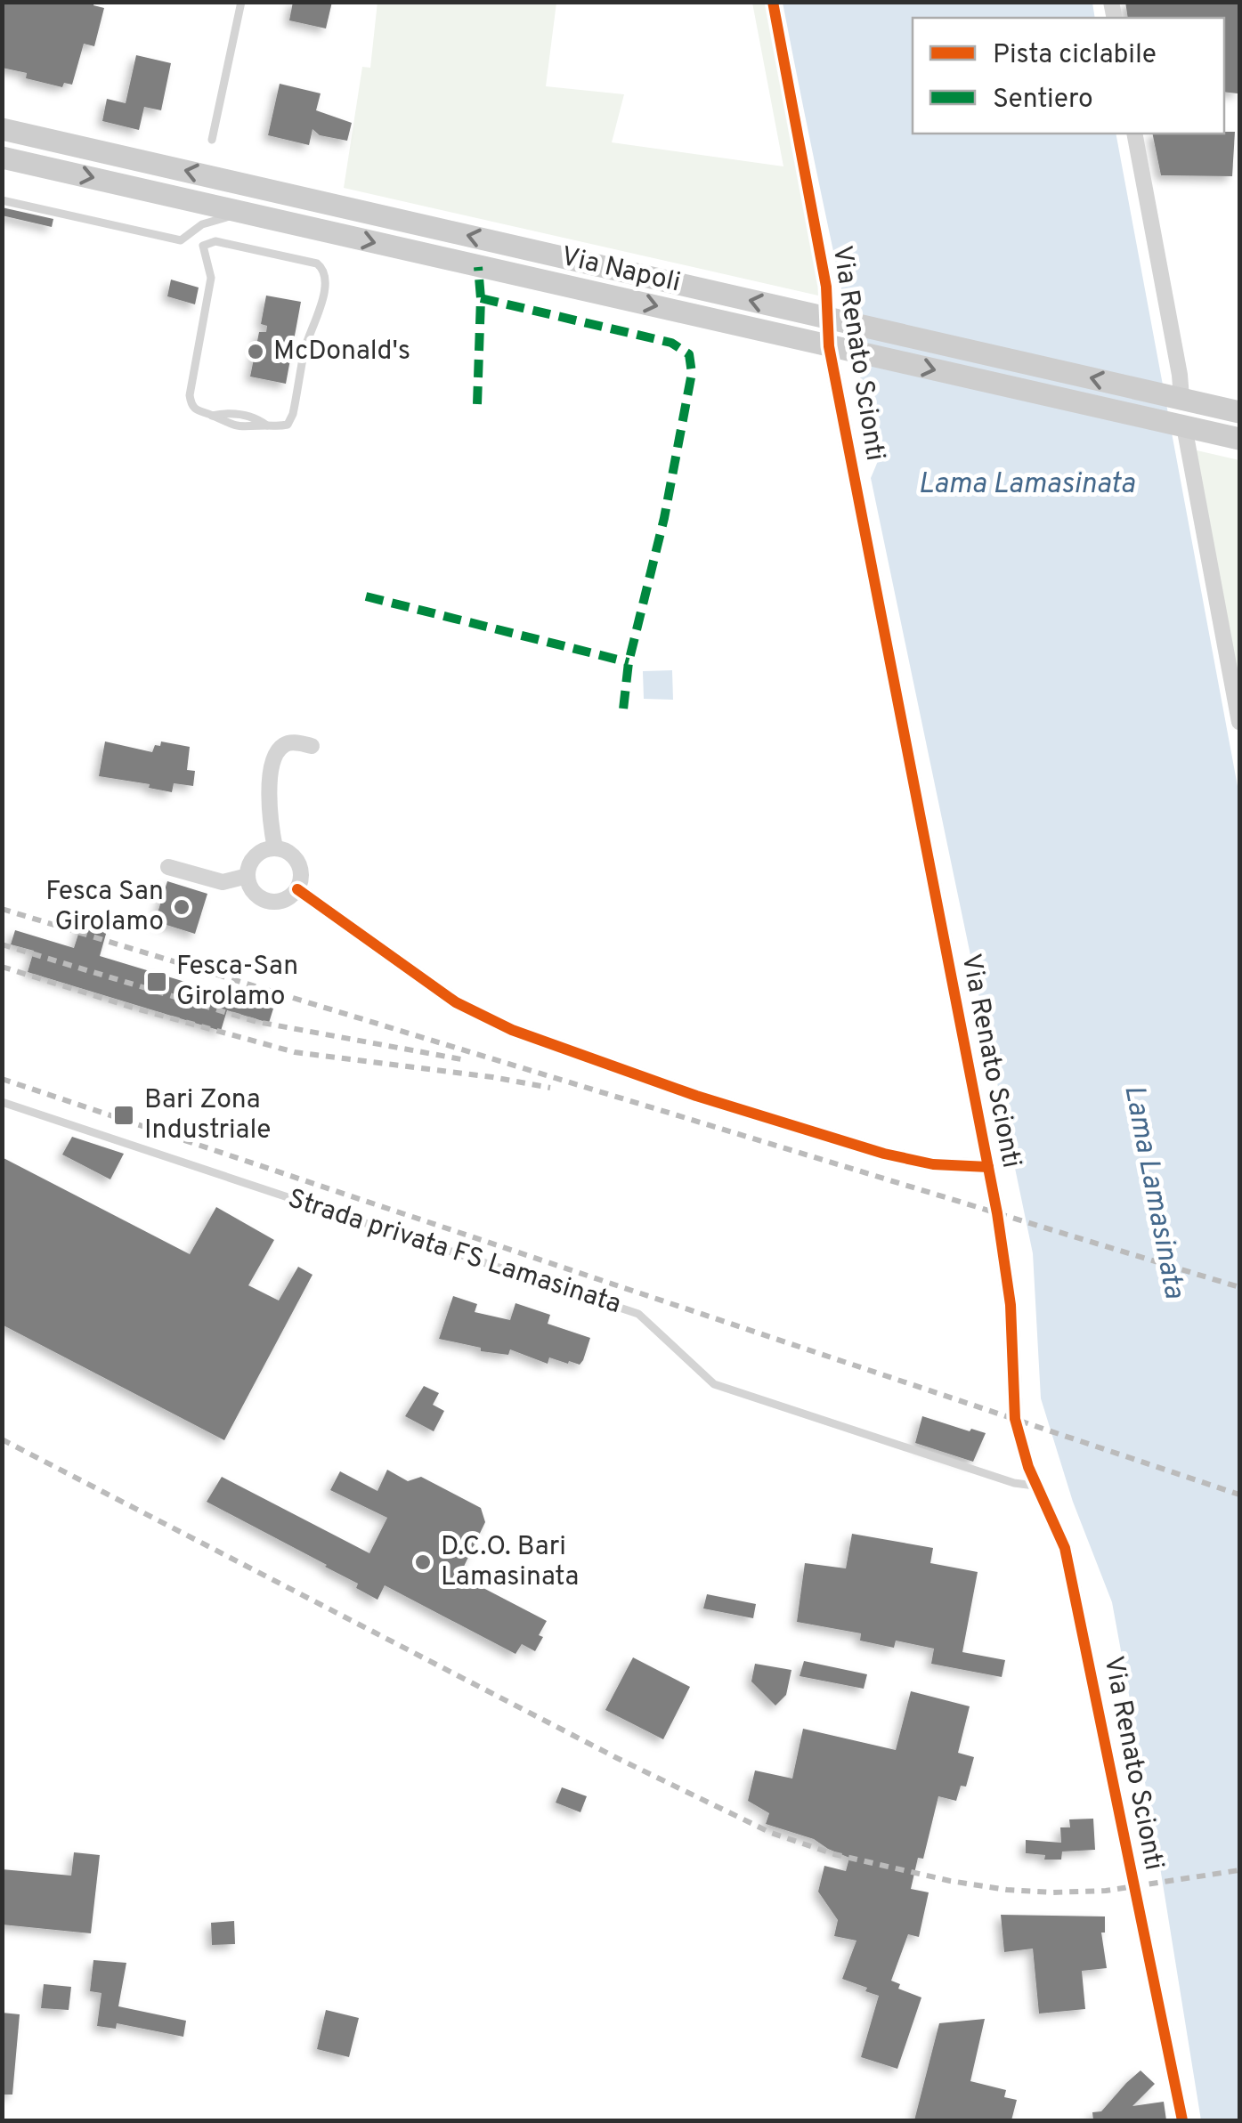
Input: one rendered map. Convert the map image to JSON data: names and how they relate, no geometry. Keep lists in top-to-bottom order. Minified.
{"streets":{"main road":["Via Napoli"],"street":["Via Renato Scionti"],"lane":["Strada privata FS Lamasinata"]},"crossings":[["Via Napoli","Via Renato Scionti"],["Via Renato Scionti","Strada privata FS Lamasinata"]],"water":["Lama Lamasinata"],"places":{"other":["McDonald's","Fesca San Girolamo","D.C.O. Bari Lamasinata"],"transit":["Fesca-San Girolamo","Bari Zona Industriale"]},"legend":["Pista ciclabile","Sentiero"]}
